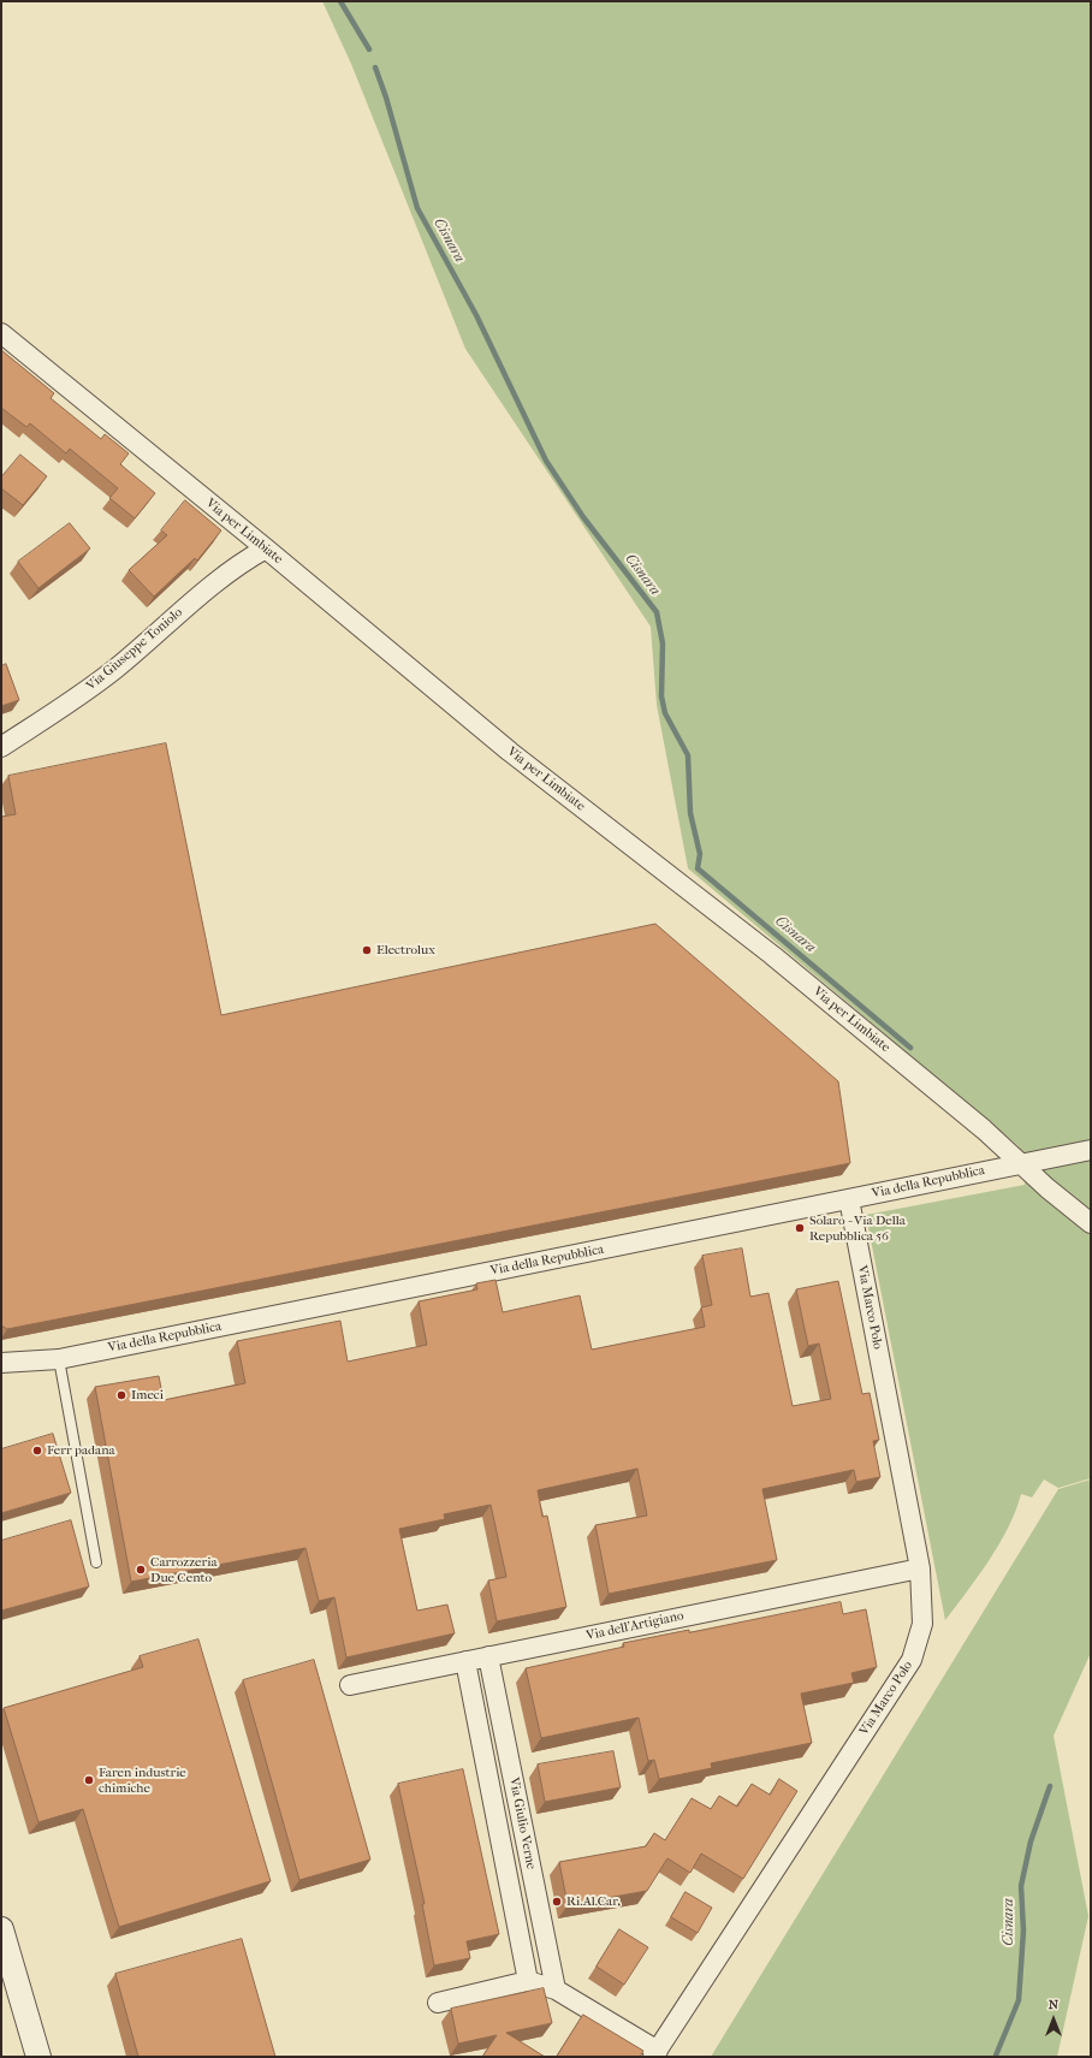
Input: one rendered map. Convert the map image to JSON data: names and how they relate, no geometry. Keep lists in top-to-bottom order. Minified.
{"streets":{"street":["Via per Limbiate","Via Giuseppe Toniolo","Via della Repubblica","Via Marco Polo","Via dell'Artigiano","Via Giulio Verne"]},"crossings":[["Via per Limbiate","Via Giuseppe Toniolo"],["Via per Limbiate","Via della Repubblica"],["Via della Repubblica","Via Marco Polo"],["Via Marco Polo","Via dell'Artigiano"],["Via dell'Artigiano","Via Giulio Verne"]],"water":["Cisnara"],"places":["Electrolux","Solaro - Via Della Repubblica 56","Imeci","Ferr padana","Carrozzeria Due Cento","Faren industrie chimiche","Ri.Al.Car."],"north":"top"}
